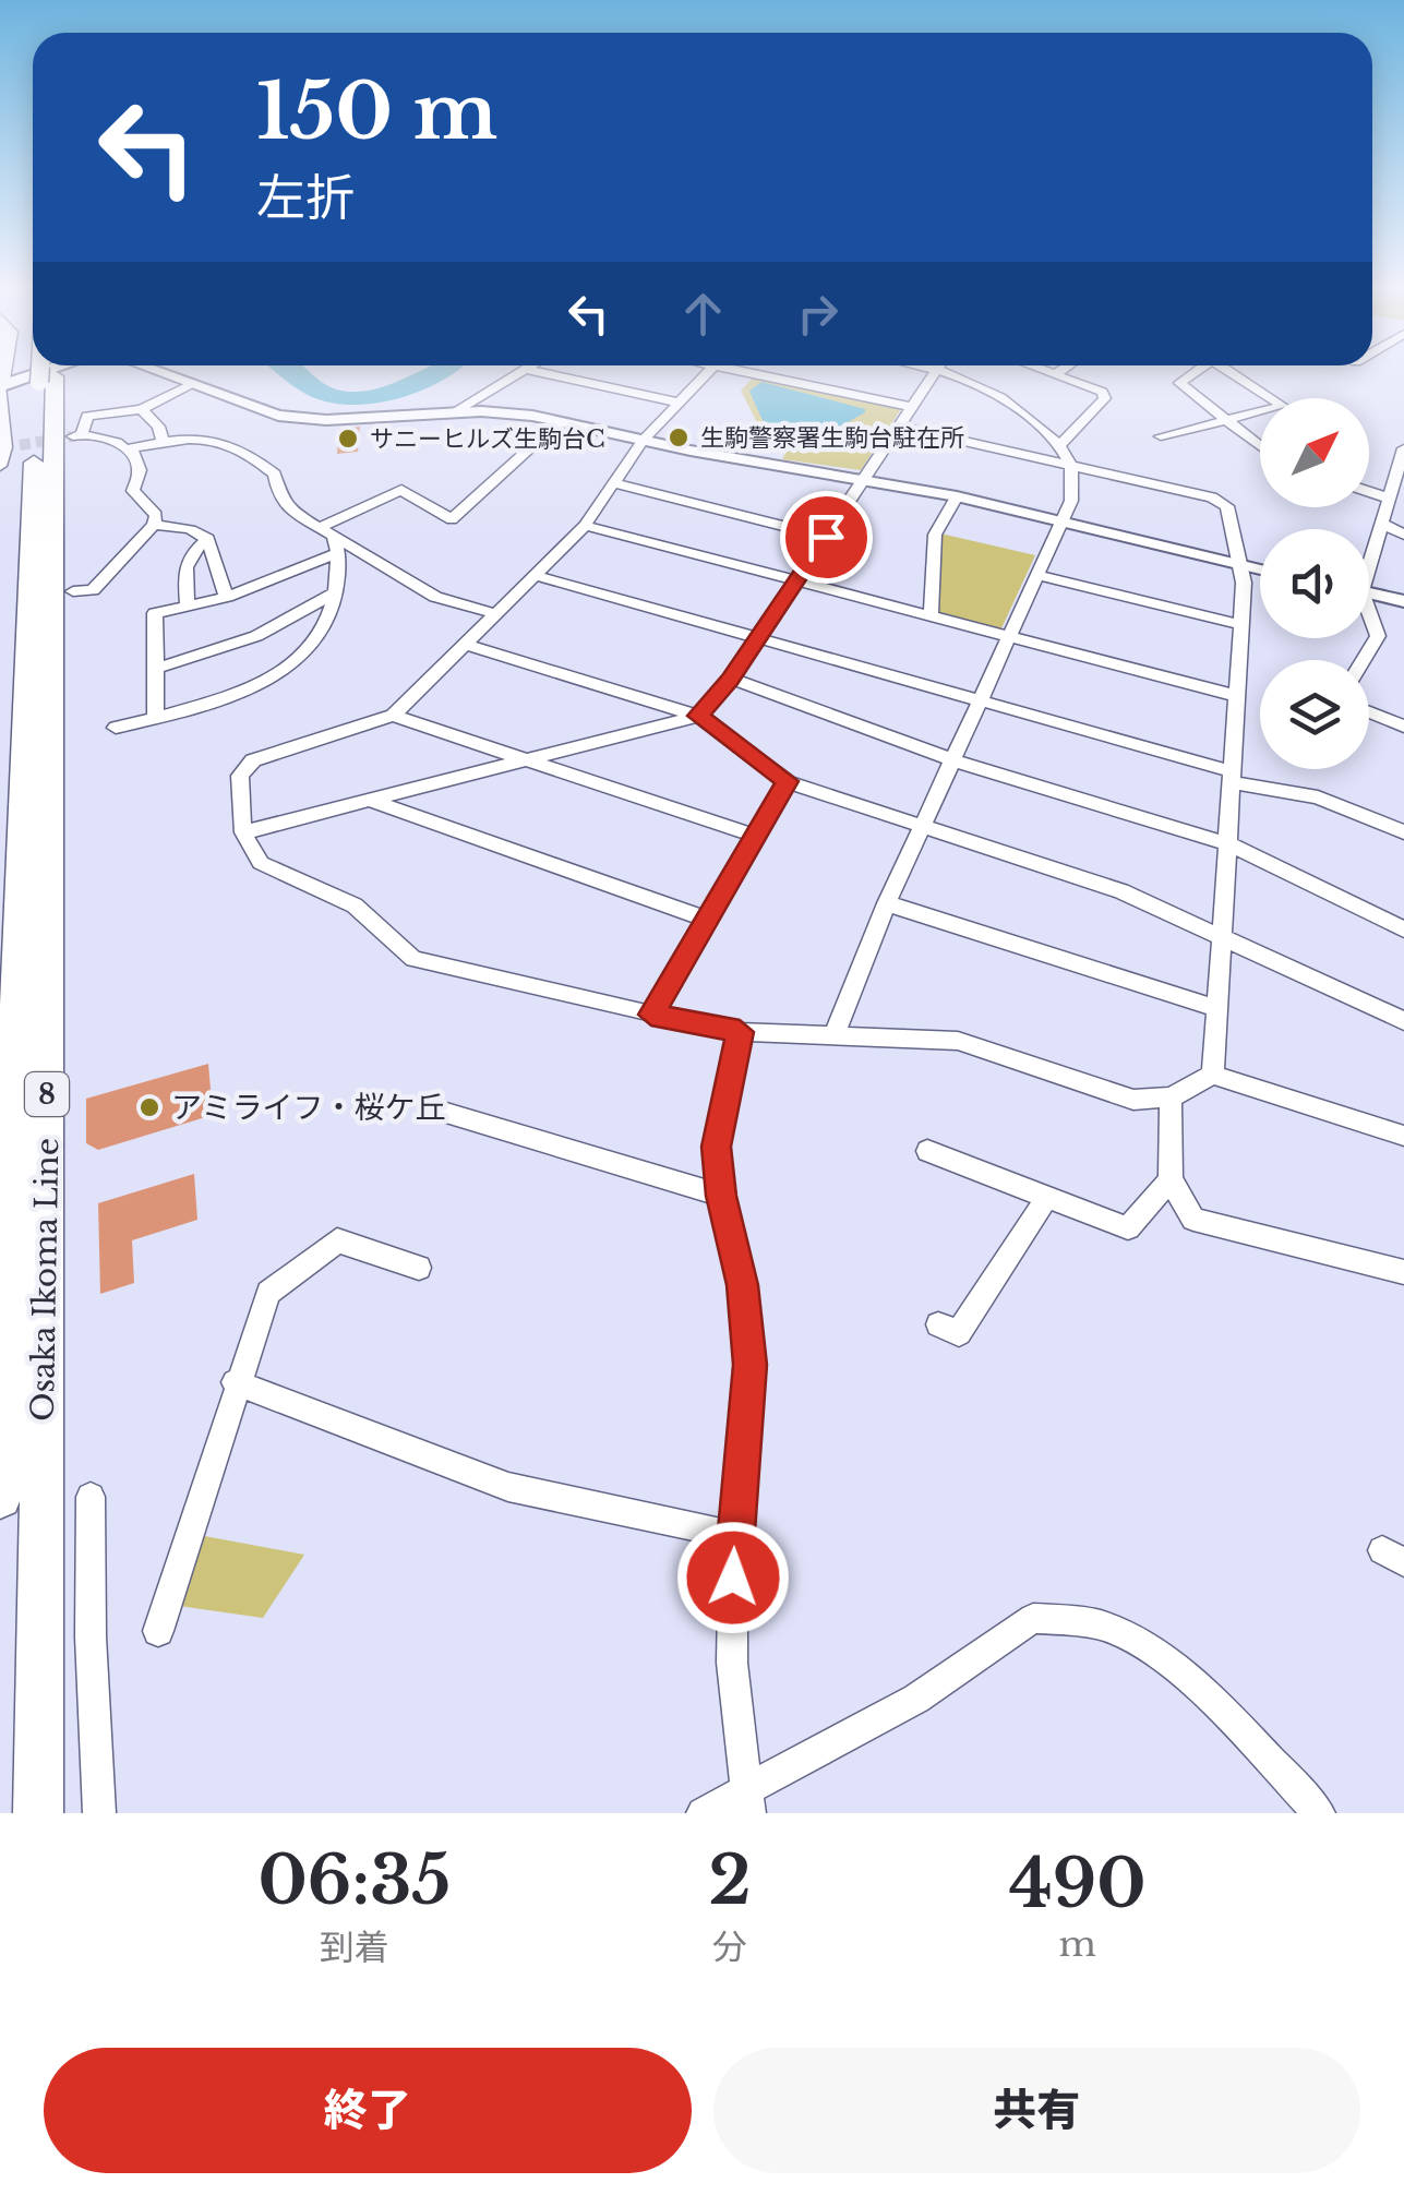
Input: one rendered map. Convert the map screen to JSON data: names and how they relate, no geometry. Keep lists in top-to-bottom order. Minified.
{"streets":{"main road":["8","Osaka Ikoma Line"]},"places":["生駒警察署生駒台駐在所","サニーヒルズ生駒台C","アミライフ・桜ケ丘"],"north":"top right","page":{"turn":["150 m","左折"],"eta":["06:35","到着","2","分","490","m"],"buttons":["終了","共有"]}}
